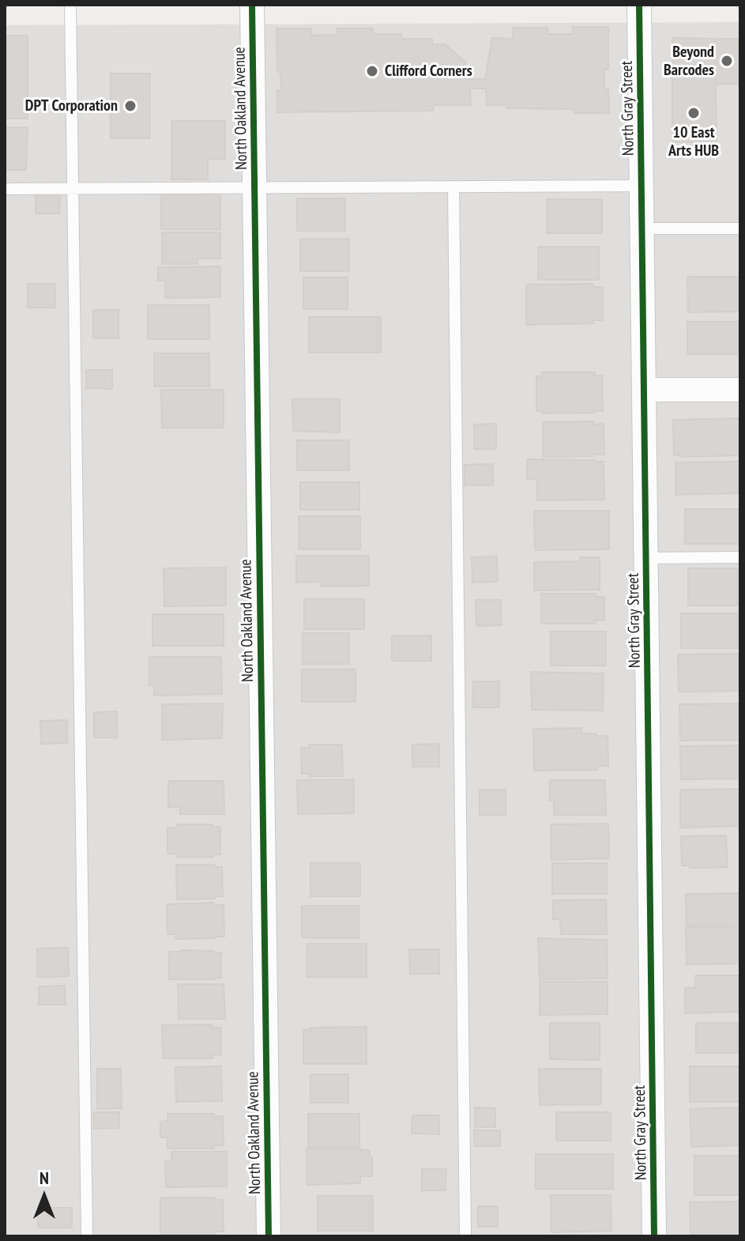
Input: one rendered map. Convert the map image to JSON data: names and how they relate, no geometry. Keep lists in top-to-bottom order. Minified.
{"streets":{"street":["North Oakland Avenue","North Gray Street"]},"places":["Beyond Barcodes","Clifford Corners","DPT Corporation","10 East Arts HUB"],"north":"top"}
